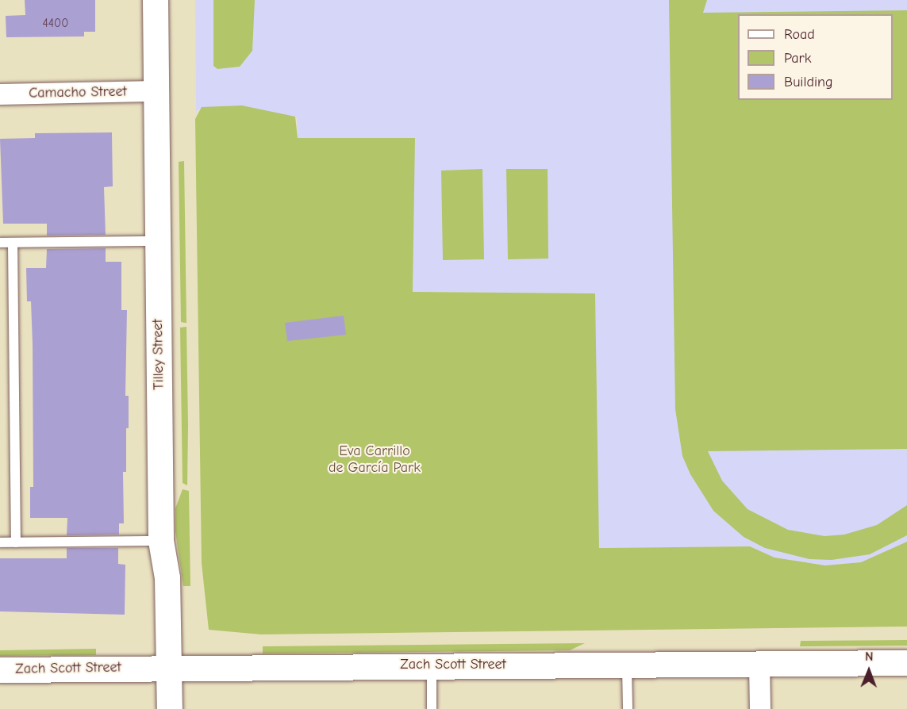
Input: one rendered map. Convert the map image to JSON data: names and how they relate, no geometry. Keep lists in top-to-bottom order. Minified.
{"streets":{"street":["Camacho Street","Tilley Street","Zach Scott Street"]},"crossings":[["Camacho Street","Tilley Street"],["Tilley Street","Zach Scott Street"]],"parks":["Eva Carrillo de García Park"],"house_numbers":["4400"],"legend":["Road","Park","Building"],"north":"top"}
